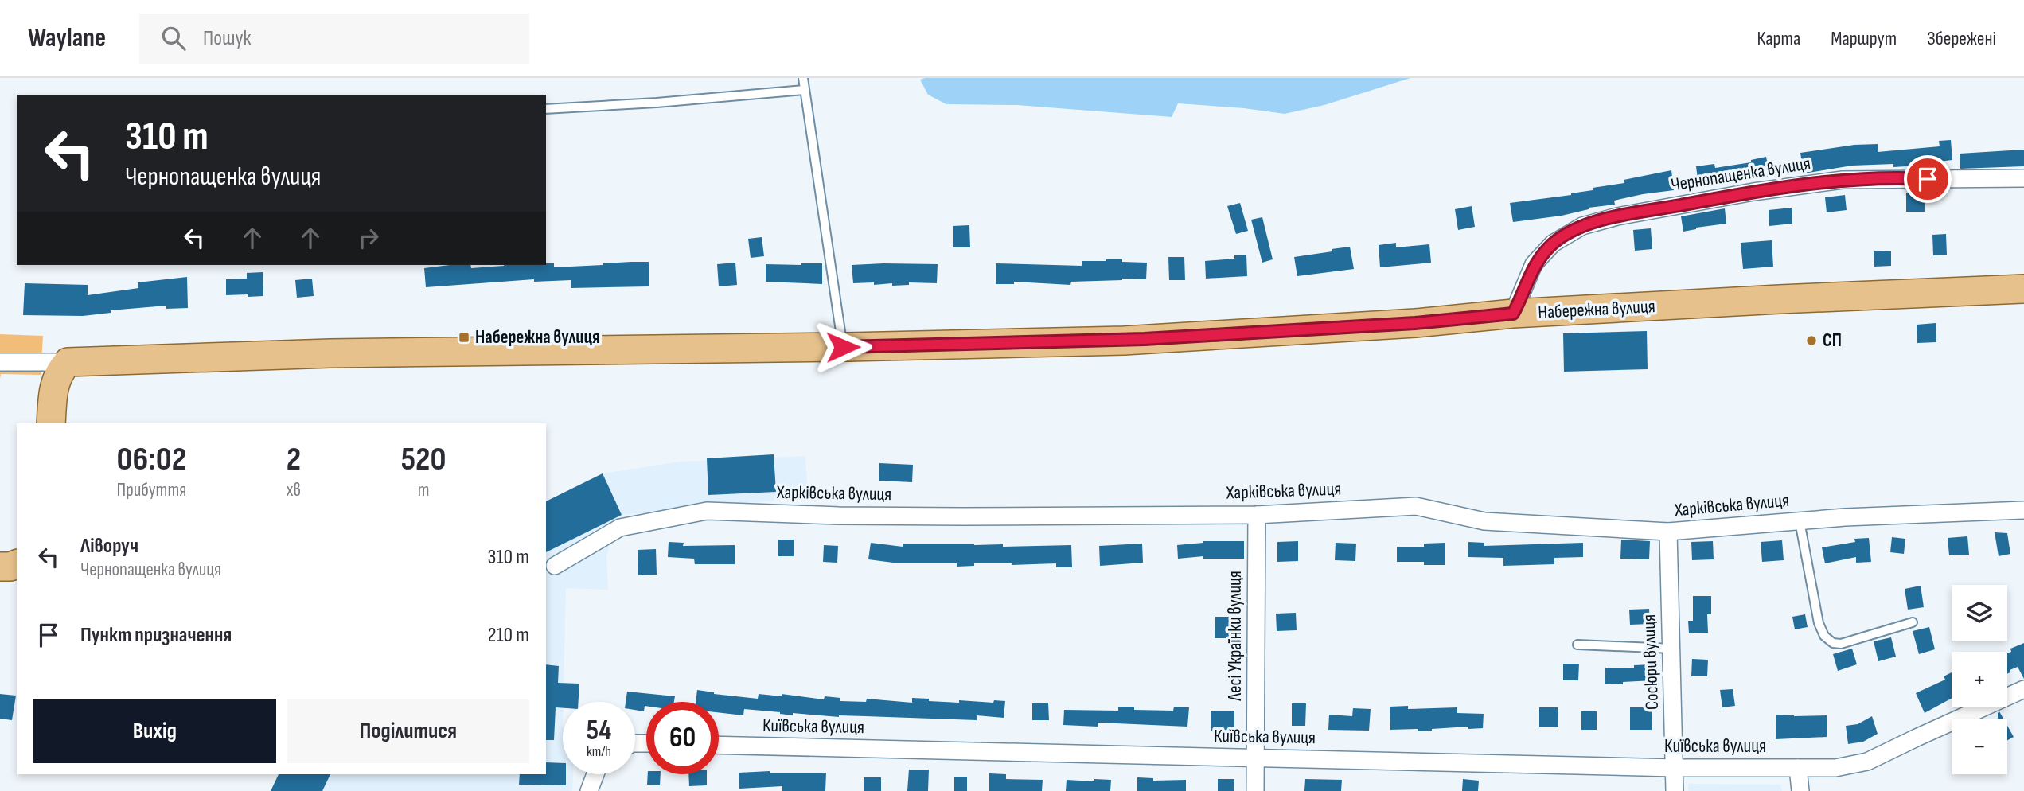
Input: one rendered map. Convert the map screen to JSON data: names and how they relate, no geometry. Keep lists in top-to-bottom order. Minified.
{"streets":{"main road":["Набережна вулиця"],"street":["Чернопащенка вулиця","Харківська вулиця","Лесі Українки вулиця","Сосюри вулиця","Київська вулиця"]},"crossings":[["Чернопащенка вулиця","Набережна вулиця"],["Харківська вулиця","Лесі Українки вулиця"],["Харківська вулиця","Сосюри вулиця"],["Лесі Українки вулиця","Київська вулиця"],["Сосюри вулиця","Київська вулиця"]],"places":{"transit":["Набережна вулиця"],"other":["СП"]},"page":{"header":"Waylane","search":"Пошук","nav":["Карта","Маршрут","Збережені"],"turn":["310 m","Чернопащенка вулиця"],"eta":["06:02","Прибуття","2","хв","520","m"],"list":[{"name":"Ліворуч","note":"Чернопащенка вулиця","value":"310 m"},{"name":"Пункт призначення","value":"210 m"}],"map_buttons":["+","−"],"buttons":["Вихід","Поділитися"],"speed":"54 km/h","limit":"60"}}
